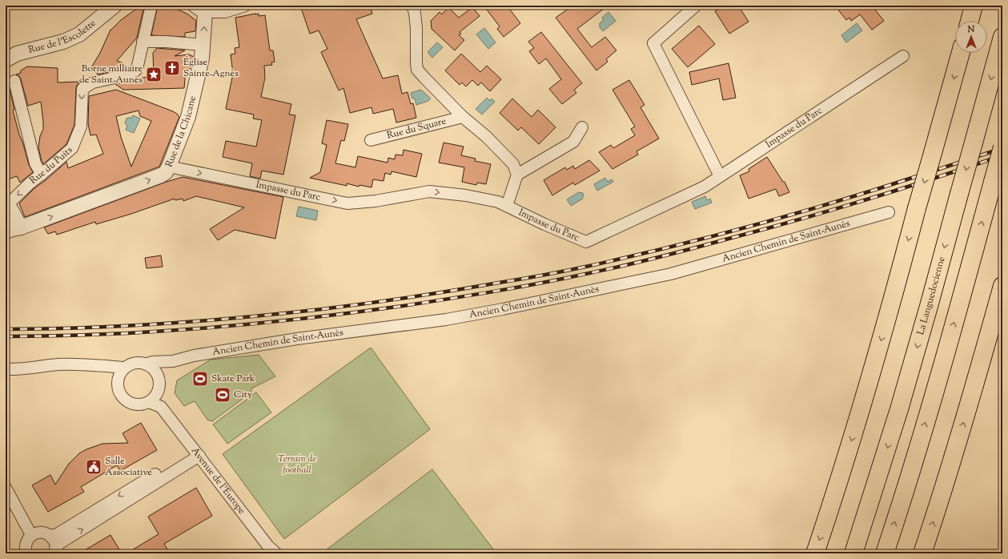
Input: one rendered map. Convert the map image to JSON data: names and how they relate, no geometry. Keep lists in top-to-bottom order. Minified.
{"streets":{"highway":["La Languedocienne"],"street":["Rue de l'Escolette","Impasse du Parc","Rue du Square","Rue de la Chicane","Rue du Puits","Ancien Chemin de Saint-Aunès","Avenue de l'Europe"]},"crossings":[["Impasse du Parc","Rue de la Chicane"]],"one_way":["Impasse du Parc","Rue de la Chicane","Rue du Puits"],"parks":["Terrain de football"],"places":{"church":["Église Sainte-Agnès"],"place":["Borne milliaire de Saint-Aunès"],"sports":["Skate Park","City"],"public building":["Salle Associative"]},"north":"top"}
